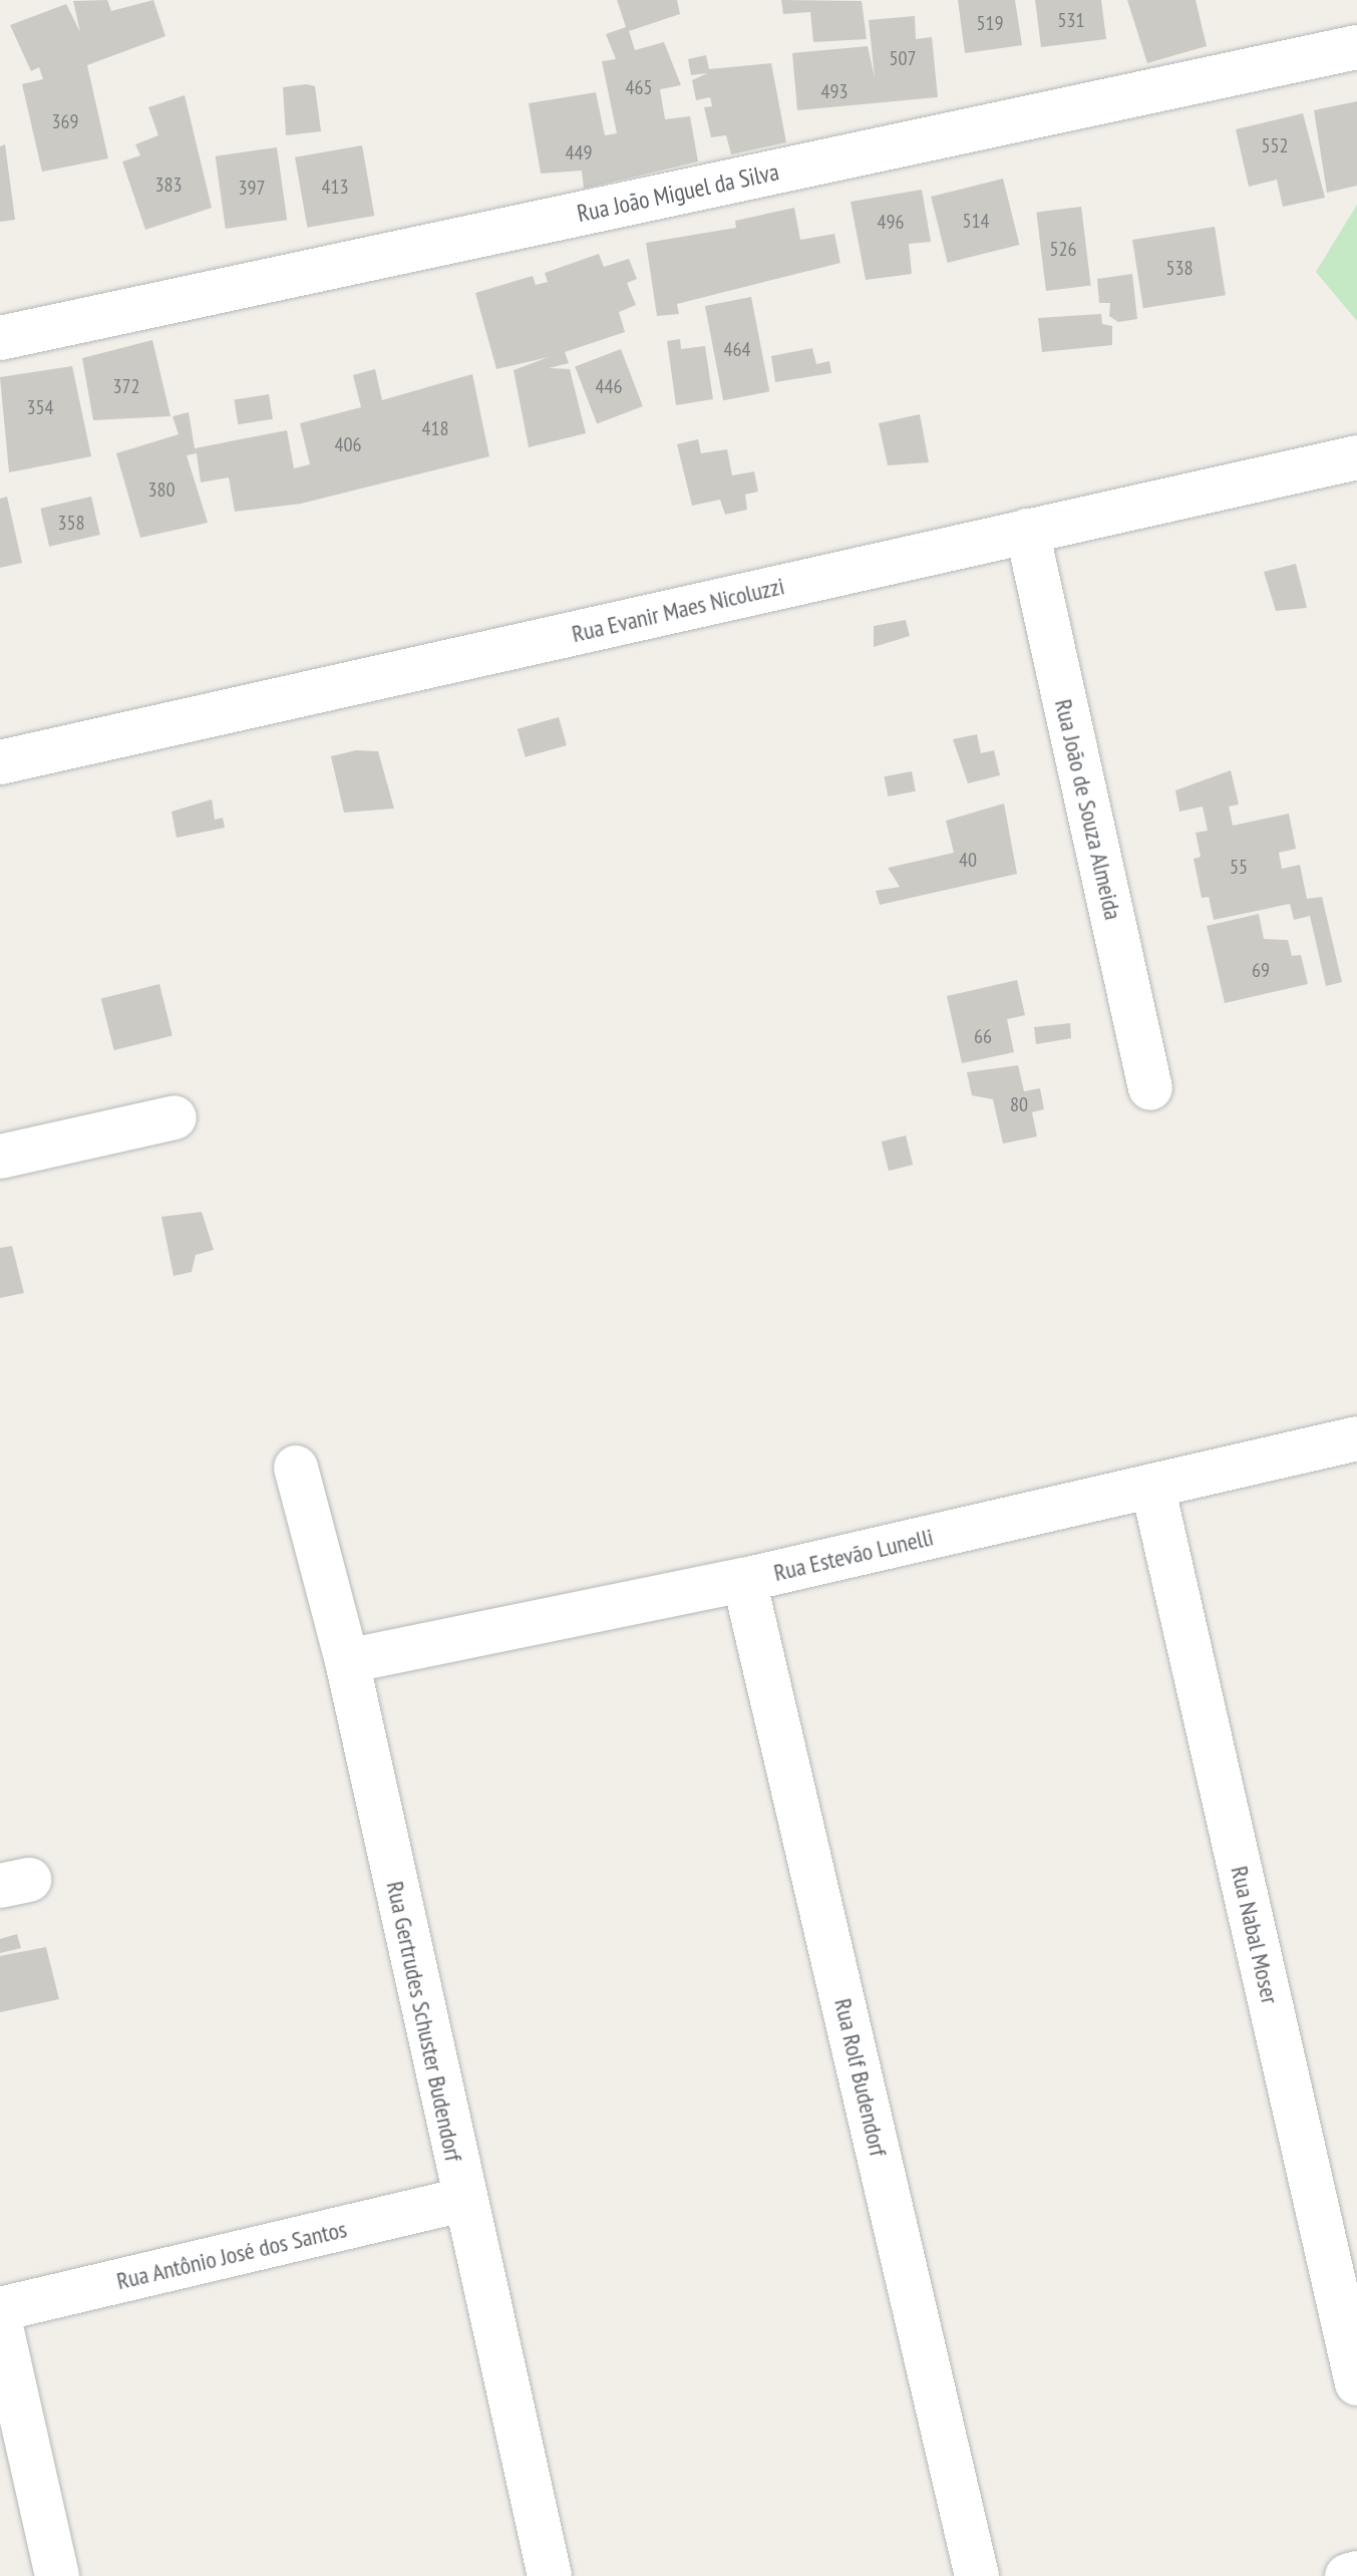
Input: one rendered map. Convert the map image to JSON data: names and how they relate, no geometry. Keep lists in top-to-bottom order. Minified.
{"streets":{"street":["Rua João Miguel da Silva","Rua Evanir Maes Nicoluzzi","Rua João de Souza Almeida","Rua Estevão Lunelli","Rua Nabal Moser","Rua Gertrudes Schuster Budendorf","Rua Rolf Budendorf","Rua Antônio José dos Santos"]},"crossings":[["Rua Evanir Maes Nicoluzzi","Rua João de Souza Almeida"],["Rua Estevão Lunelli","Rua Nabal Moser"],["Rua Estevão Lunelli","Rua Gertrudes Schuster Budendorf"],["Rua Estevão Lunelli","Rua Rolf Budendorf"],["Rua Gertrudes Schuster Budendorf","Rua Antônio José dos Santos"]],"house_numbers":["531","519","507","465","493","369","552","449","383","413","397","514","496","526","538","464","372","446","354","418","406","380","358","40","55","69","66","80"]}
